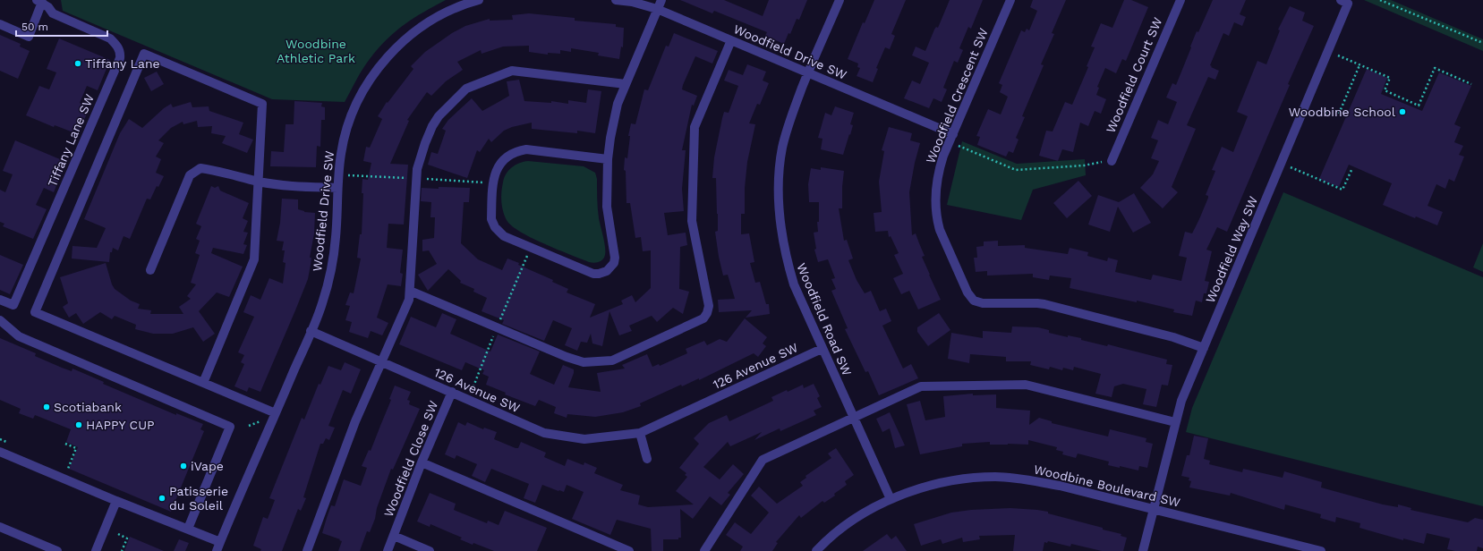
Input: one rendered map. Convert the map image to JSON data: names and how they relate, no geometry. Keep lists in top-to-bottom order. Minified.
{"streets":{"street":["Woodfield Drive SW","Woodfield Court SW","Woodfield Crescent SW","Tiffany Lane SW","Woodfield Way SW","Woodfield Road SW","126 Avenue SW","Woodfield Close SW","Woodbine Boulevard SW"]},"crossings":[["Woodfield Drive SW","Woodfield Crescent SW"],["Woodfield Drive SW","Woodfield Road SW"],["Woodfield Drive SW","126 Avenue SW"],["Woodfield Crescent SW","Woodfield Way SW"],["Woodfield Way SW","Woodbine Boulevard SW"],["Woodfield Road SW","126 Avenue SW"],["Woodfield Road SW","Woodbine Boulevard SW"],["126 Avenue SW","Woodfield Close SW"]],"parks":["Woodbine Athletic Park"],"places":["Tiffany Lane","Woodbine School","Scotiabank","HAPPY CUP","iVape","Patisserie du Soleil"],"scale_bar":"50 m"}
